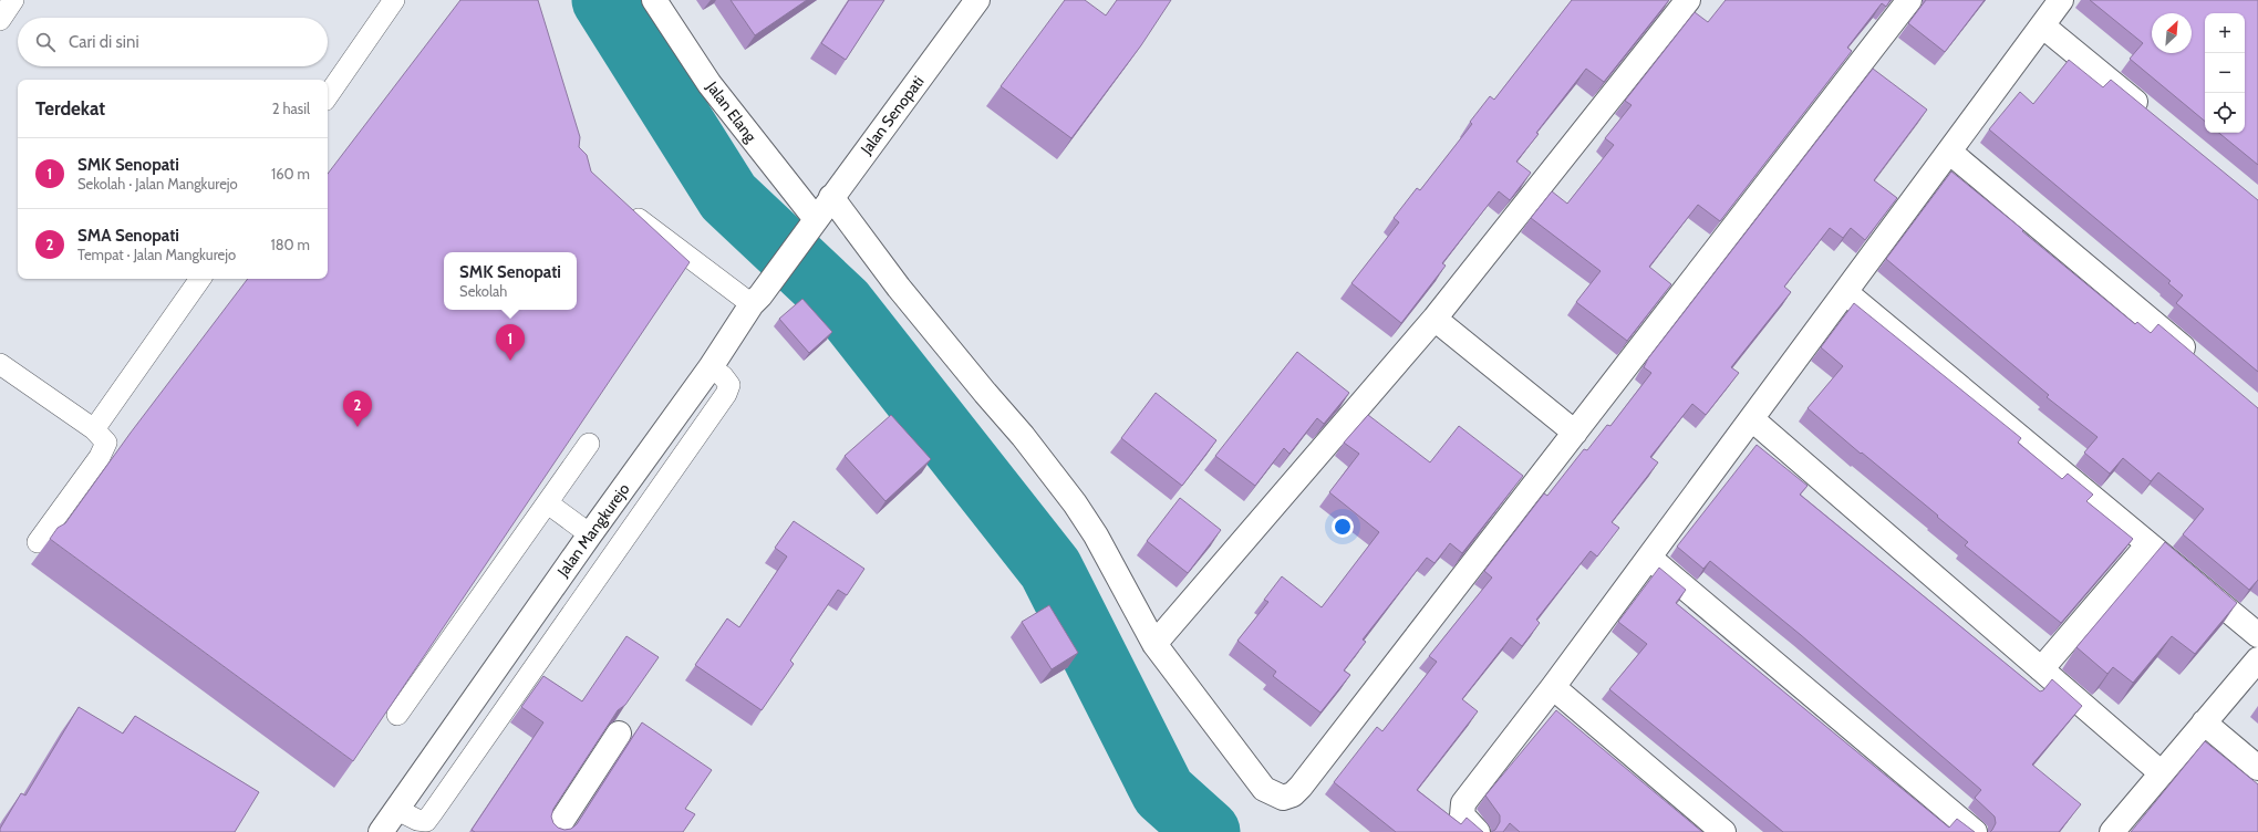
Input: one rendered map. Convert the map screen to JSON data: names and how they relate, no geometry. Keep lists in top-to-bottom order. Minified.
{"streets":{"street":["Jalan Elang","Jalan Senopati","Jalan Mangkurejo"]},"crossings":[["Jalan Elang","Jalan Senopati"],["Jalan Elang","Jalan Mangkurejo"],["Jalan Senopati","Jalan Mangkurejo"]],"north":"top right","page":{"map_buttons":["+","−"],"search":"Cari di sini","heading":["Terdekat","2 hasil"],"list":[{"mark":"1","name":"SMK Senopati","note":"Sekolah · Jalan Mangkurejo","value":"160 m"},{"mark":"2","name":"SMA Senopati","note":"Tempat · Jalan Mangkurejo","value":"180 m"}],"popup":["SMK Senopati","Sekolah"],"pins":["1","2"]}}
